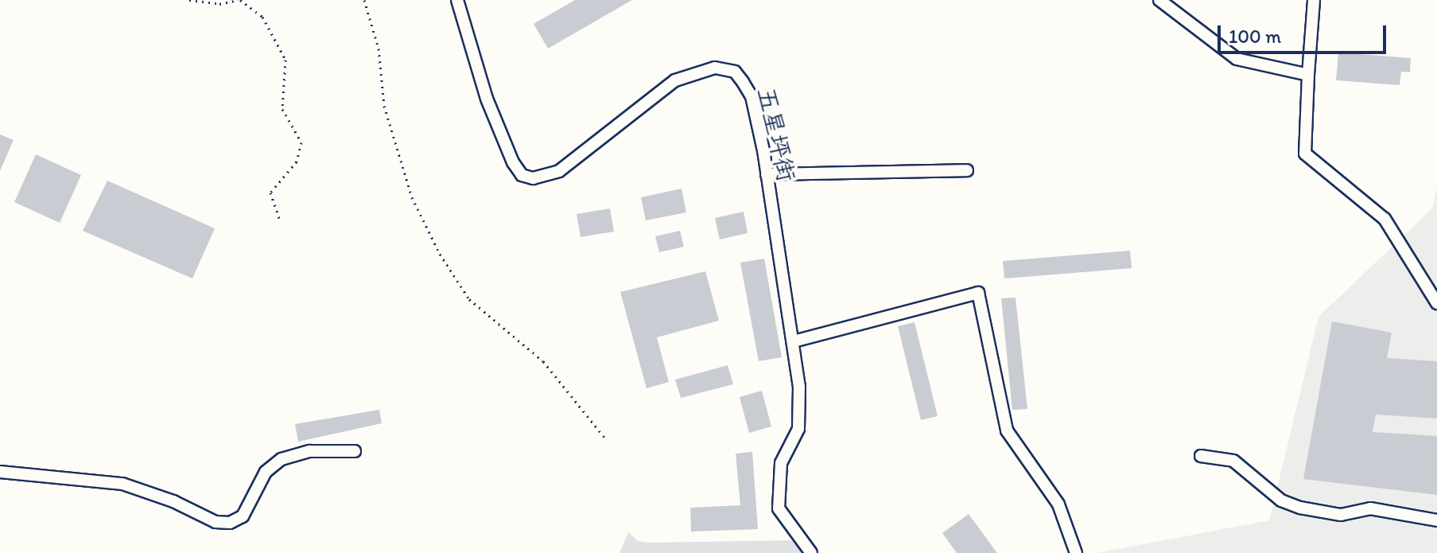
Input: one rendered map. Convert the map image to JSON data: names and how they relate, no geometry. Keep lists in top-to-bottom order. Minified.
{"streets":{"street":["五星坪街"]},"scale_bar":"100 m"}
